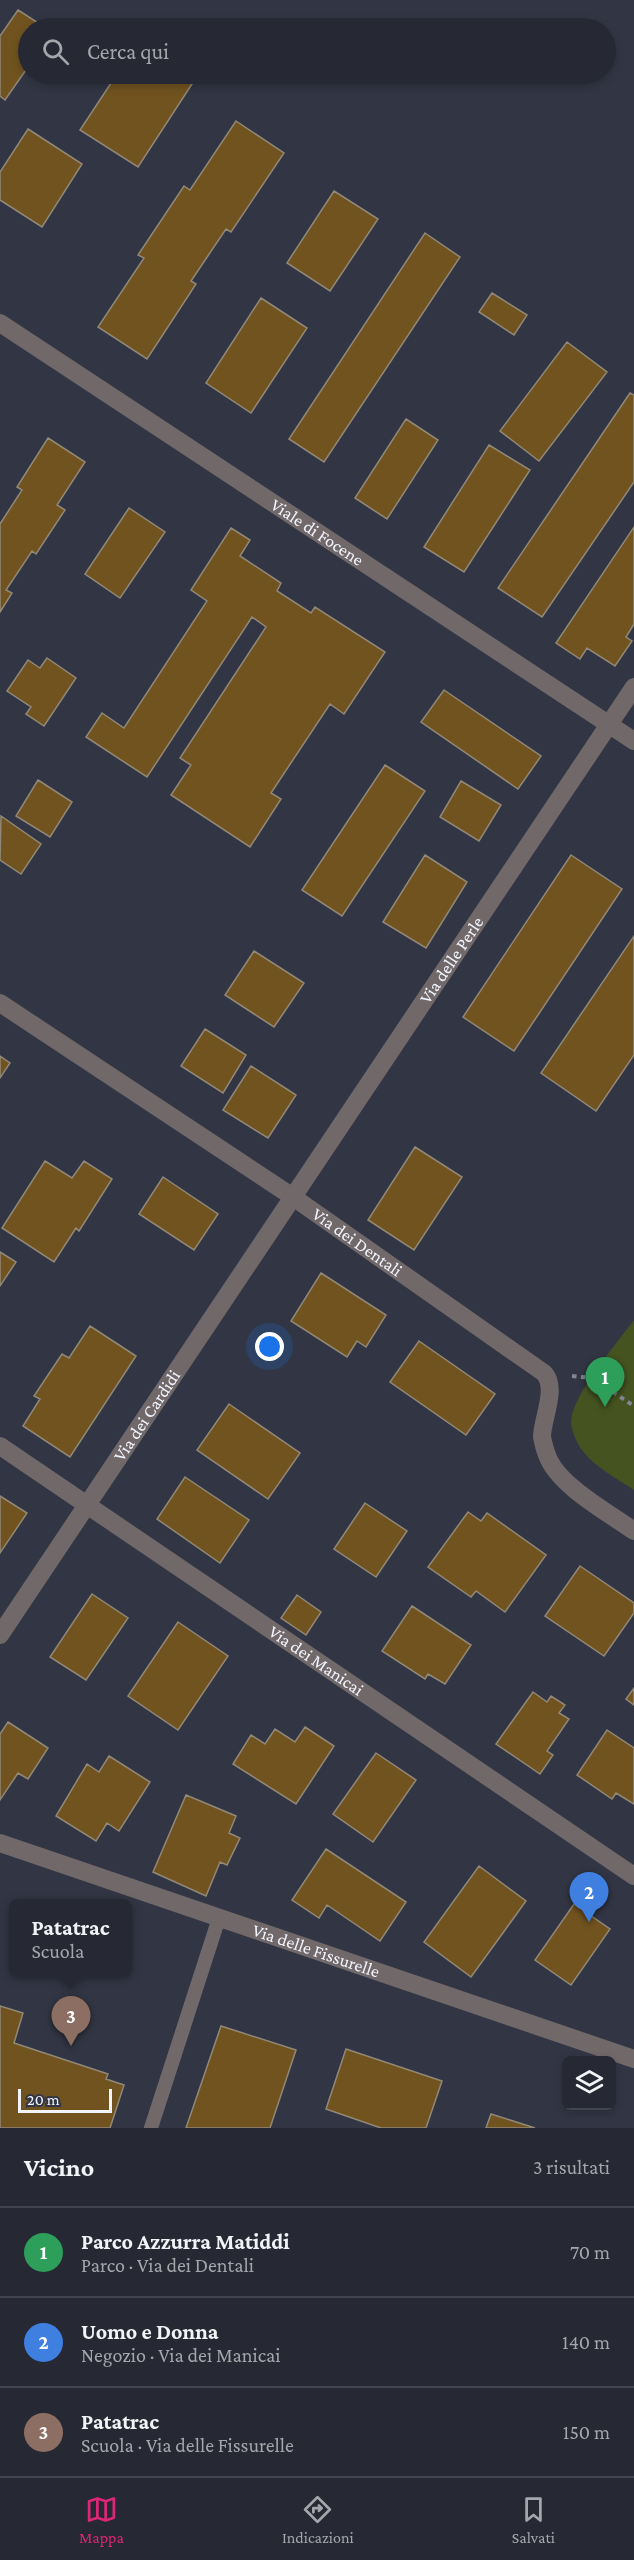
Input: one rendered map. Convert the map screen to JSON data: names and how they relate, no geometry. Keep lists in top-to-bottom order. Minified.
{"streets":{"street":["Viale di Focene","Via delle Perle","Via dei Dentali","Via dei Cardidi","Via dei Manicai","Via delle Fissurelle"]},"crossings":[["Viale di Focene","Via delle Perle"],["Via delle Perle","Via dei Dentali"],["Via delle Perle","Via dei Cardidi"],["Via dei Dentali","Via dei Cardidi"],["Via dei Cardidi","Via dei Manicai"]],"scale_bar":"20 m","page":{"search":"Cerca qui","pins":["1","2","3"],"popup":["Patatrac","Scuola"],"scale":"20 m","heading":["Vicino","3 risultati"],"list":[{"mark":"1","name":"Parco Azzurra Matiddi","note":"Parco · Via dei Dentali","value":"70 m"},{"mark":"2","name":"Uomo e Donna","note":"Negozio · Via dei Manicai","value":"140 m"},{"mark":"3","name":"Patatrac","note":"Scuola · Via delle Fissurelle","value":"150 m"}],"nav":["Mappa","Indicazioni","Salvati"]}}
